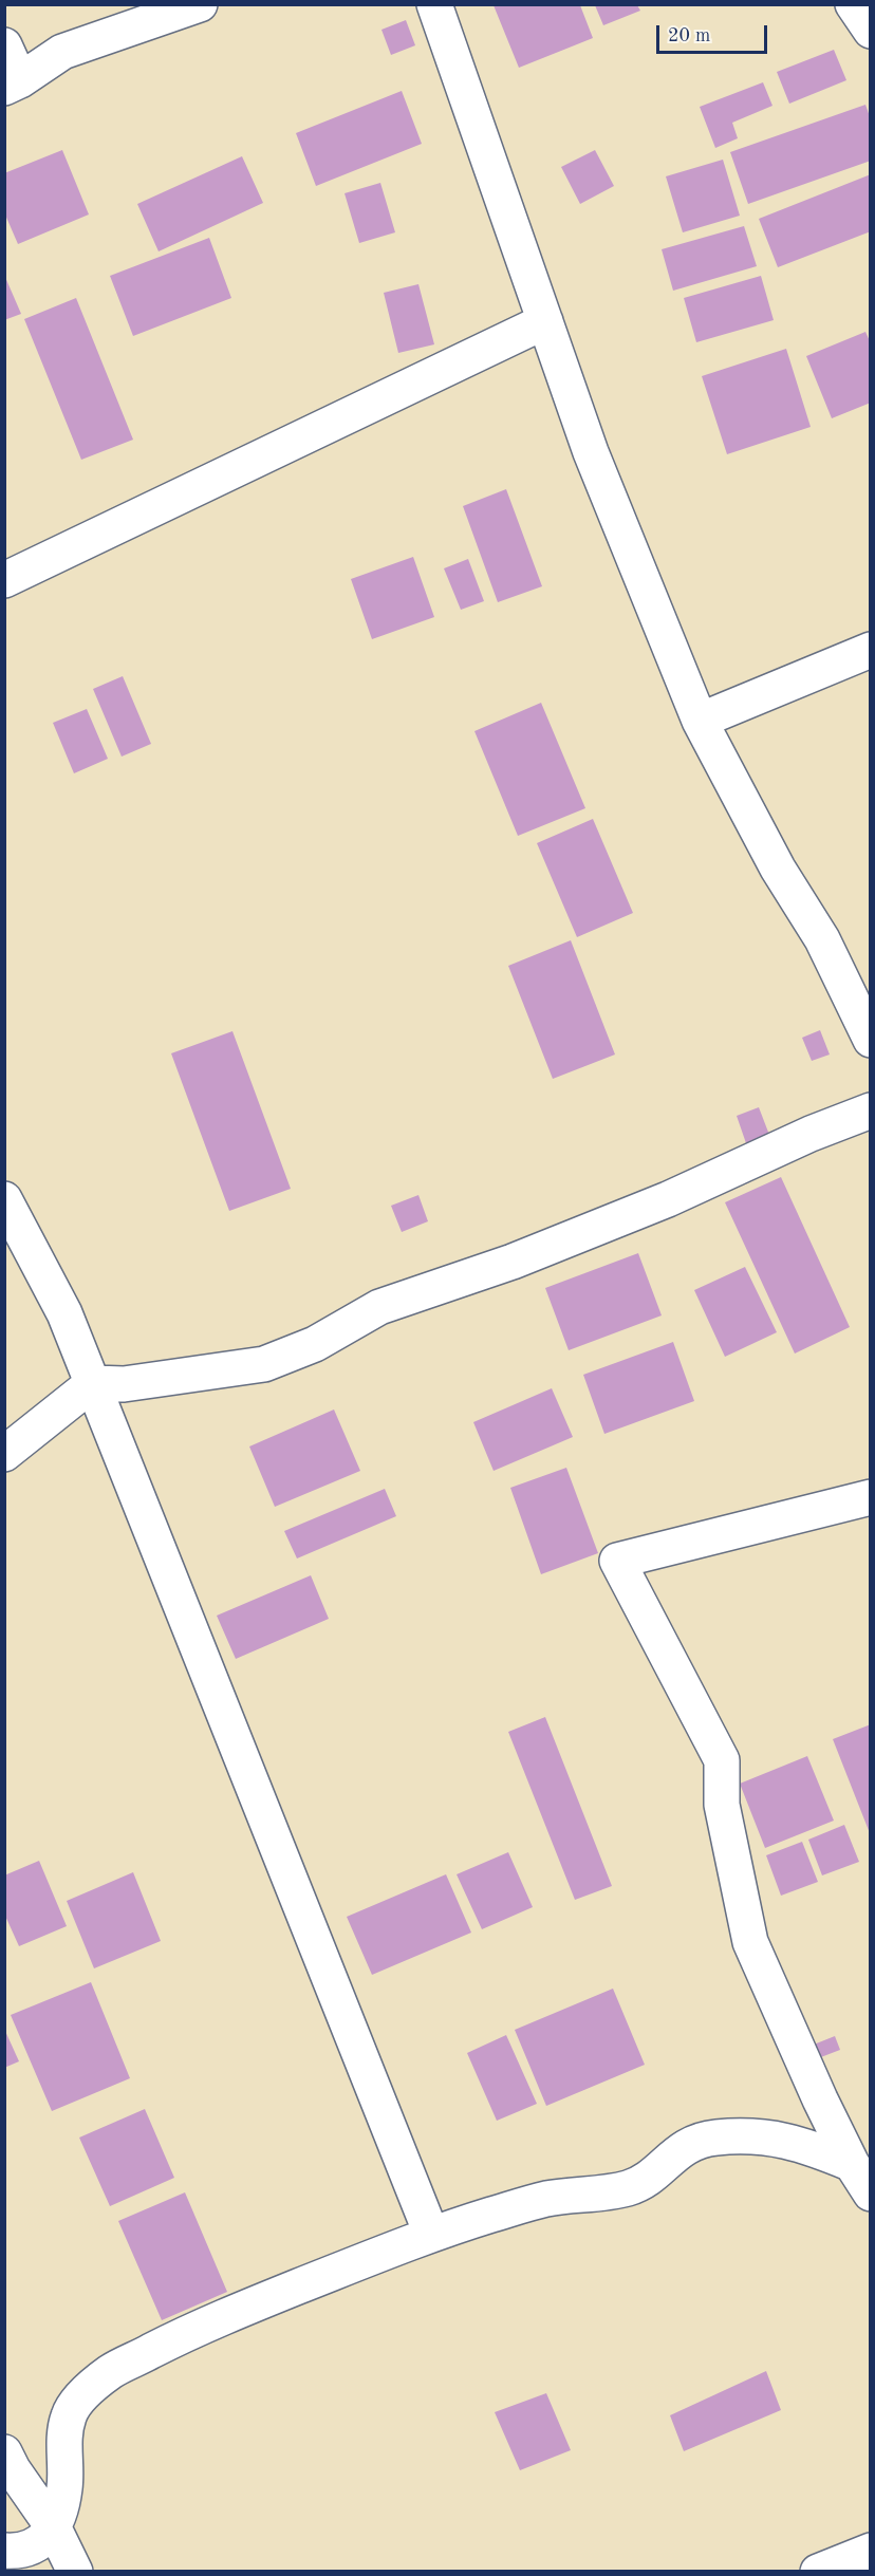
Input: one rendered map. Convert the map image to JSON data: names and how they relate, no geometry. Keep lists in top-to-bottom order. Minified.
{"scale_bar":"20 m"}
